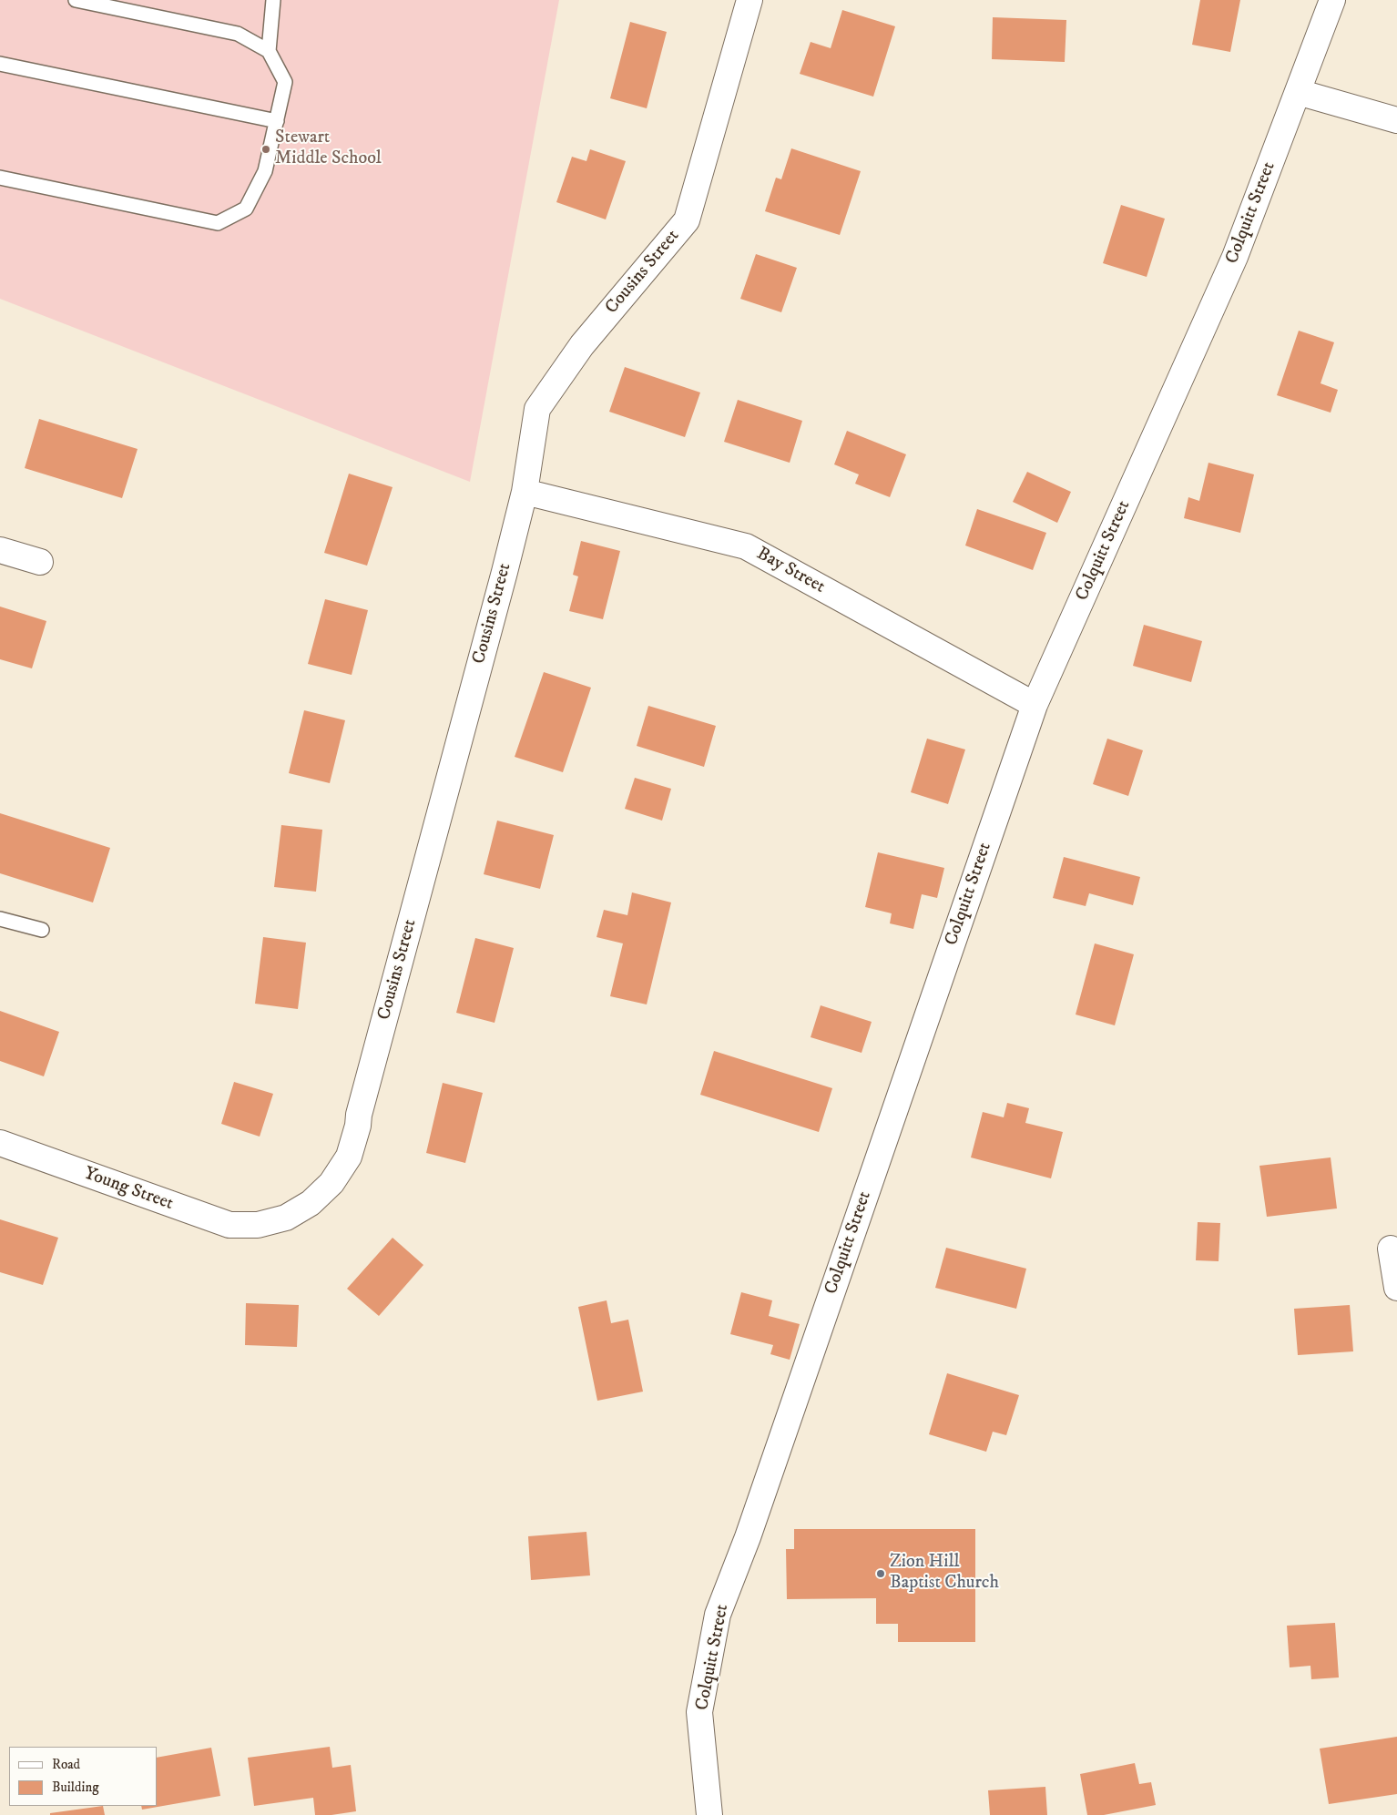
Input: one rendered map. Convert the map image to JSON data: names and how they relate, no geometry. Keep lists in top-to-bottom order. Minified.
{"streets":{"street":["Colquitt Street","Cousins Street","Bay Street","Young Street"]},"crossings":[["Colquitt Street","Bay Street"],["Cousins Street","Bay Street"],["Cousins Street","Young Street"]],"places":["Stewart Middle School","Zion Hill Baptist Church"],"legend":["Road","Building"]}
